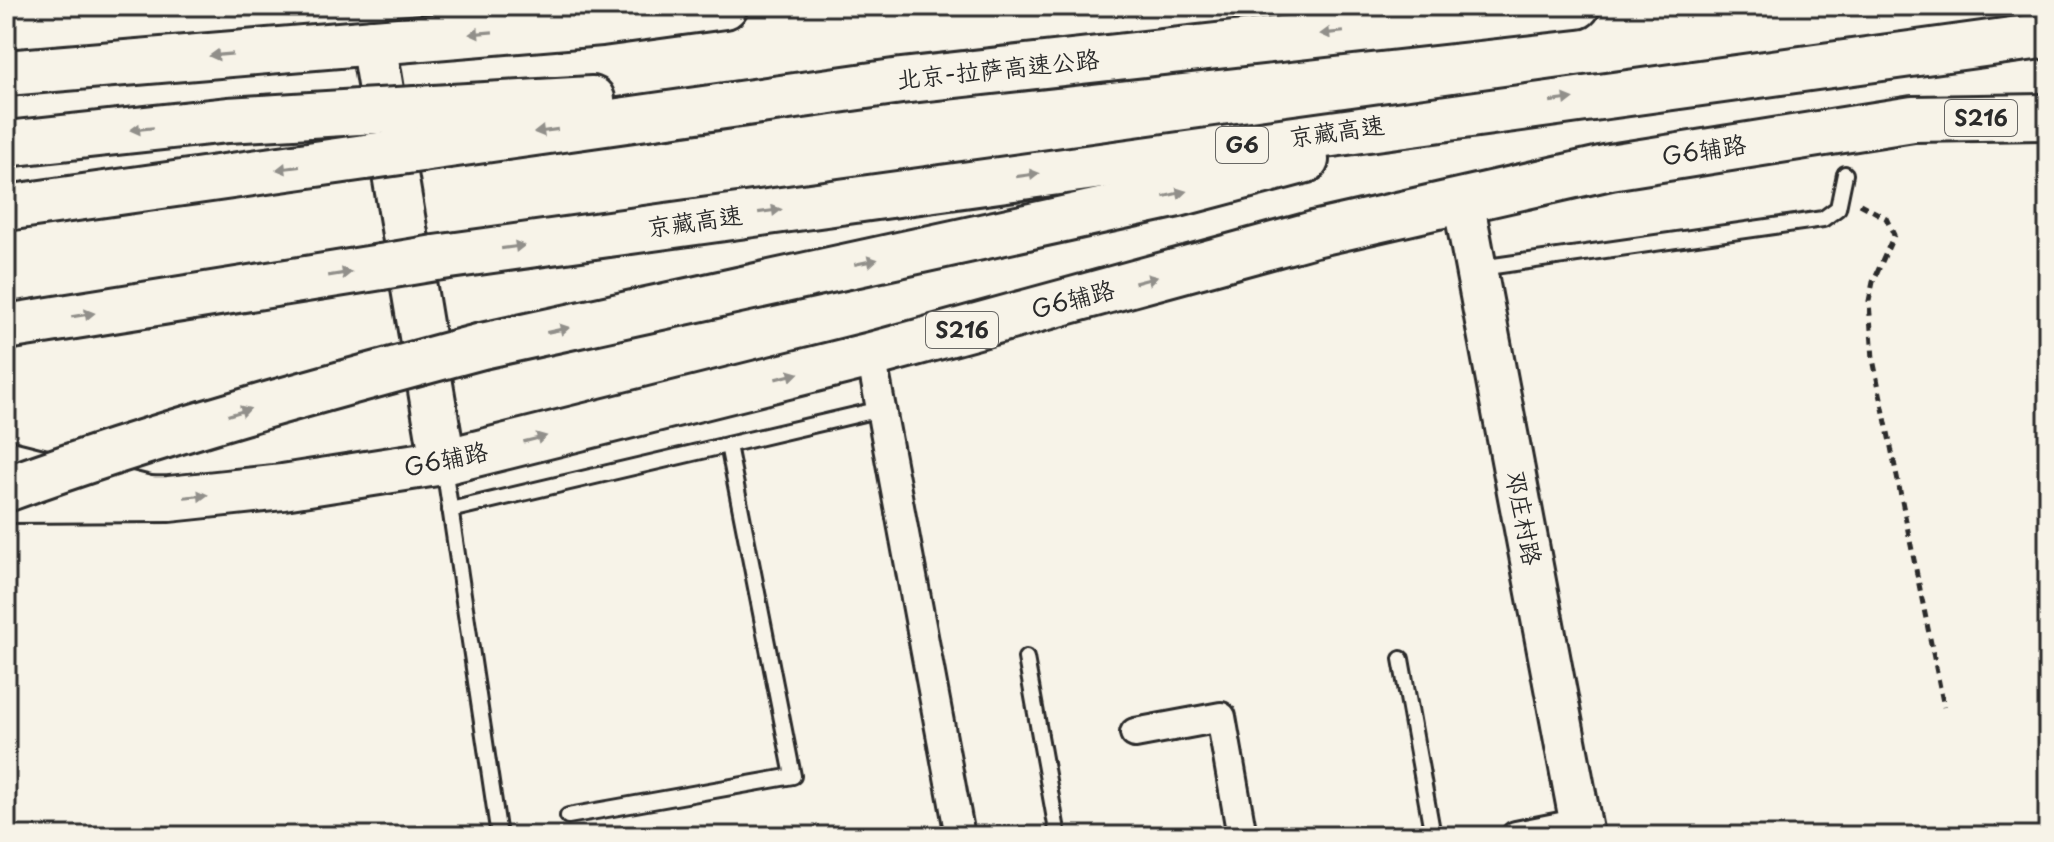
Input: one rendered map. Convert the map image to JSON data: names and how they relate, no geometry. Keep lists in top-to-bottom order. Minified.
{"streets":{"main road":["北京-拉萨高速公路","S216","京藏高速","G6","G6辅路"],"street":["邓庄村路"]},"crossings":[["G6辅路","邓庄村路"]]}
